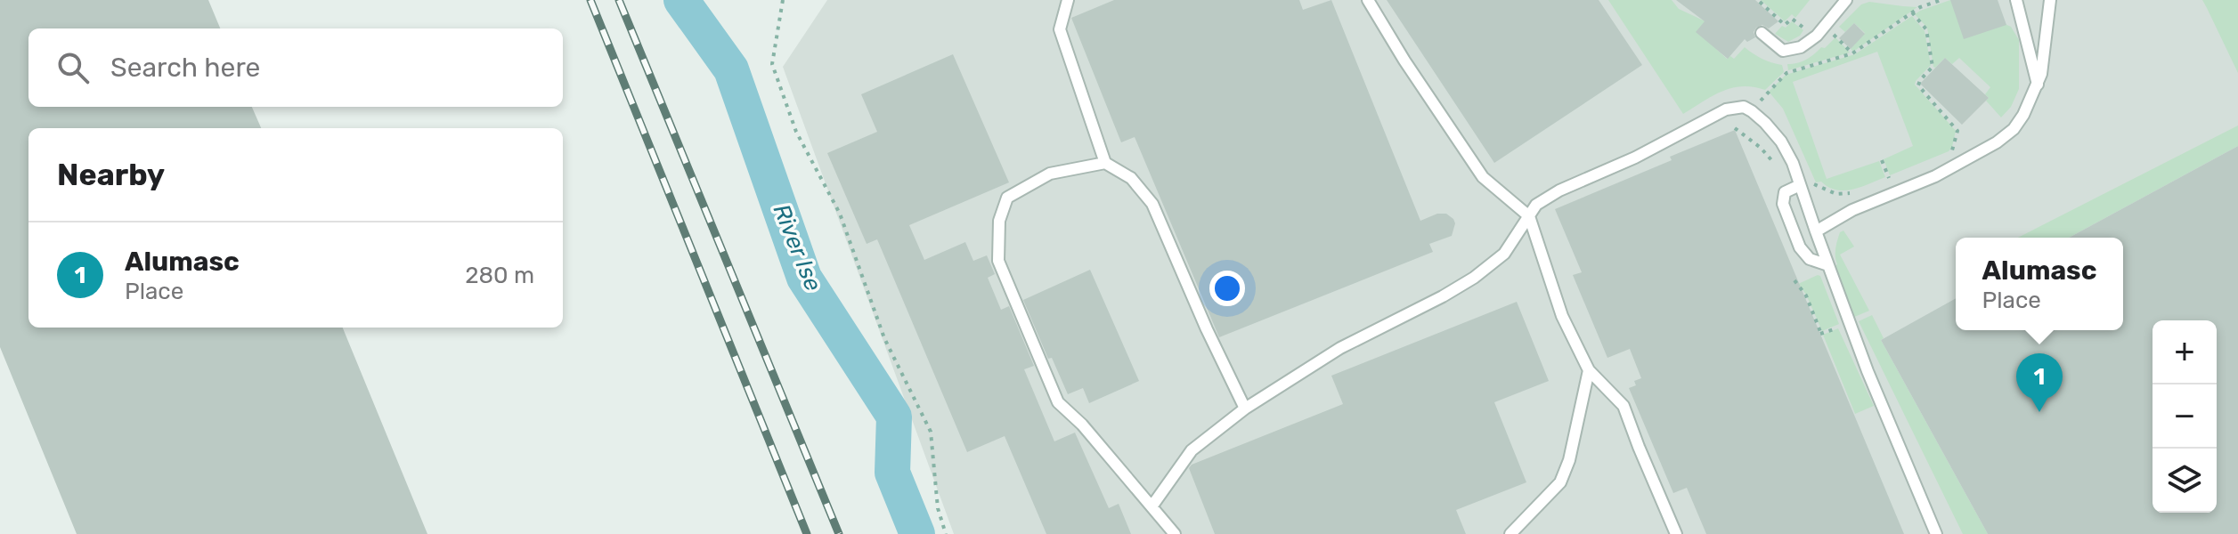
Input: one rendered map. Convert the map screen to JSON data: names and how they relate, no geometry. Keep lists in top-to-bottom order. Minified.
{"water":["River Ise"],"page":{"search":"Search here","heading":"Nearby","list":[{"mark":"1","name":"Alumasc","note":"Place","value":"280 m"}],"popup":["Alumasc","Place"],"map_buttons":["+","−"],"pins":"1"}}
